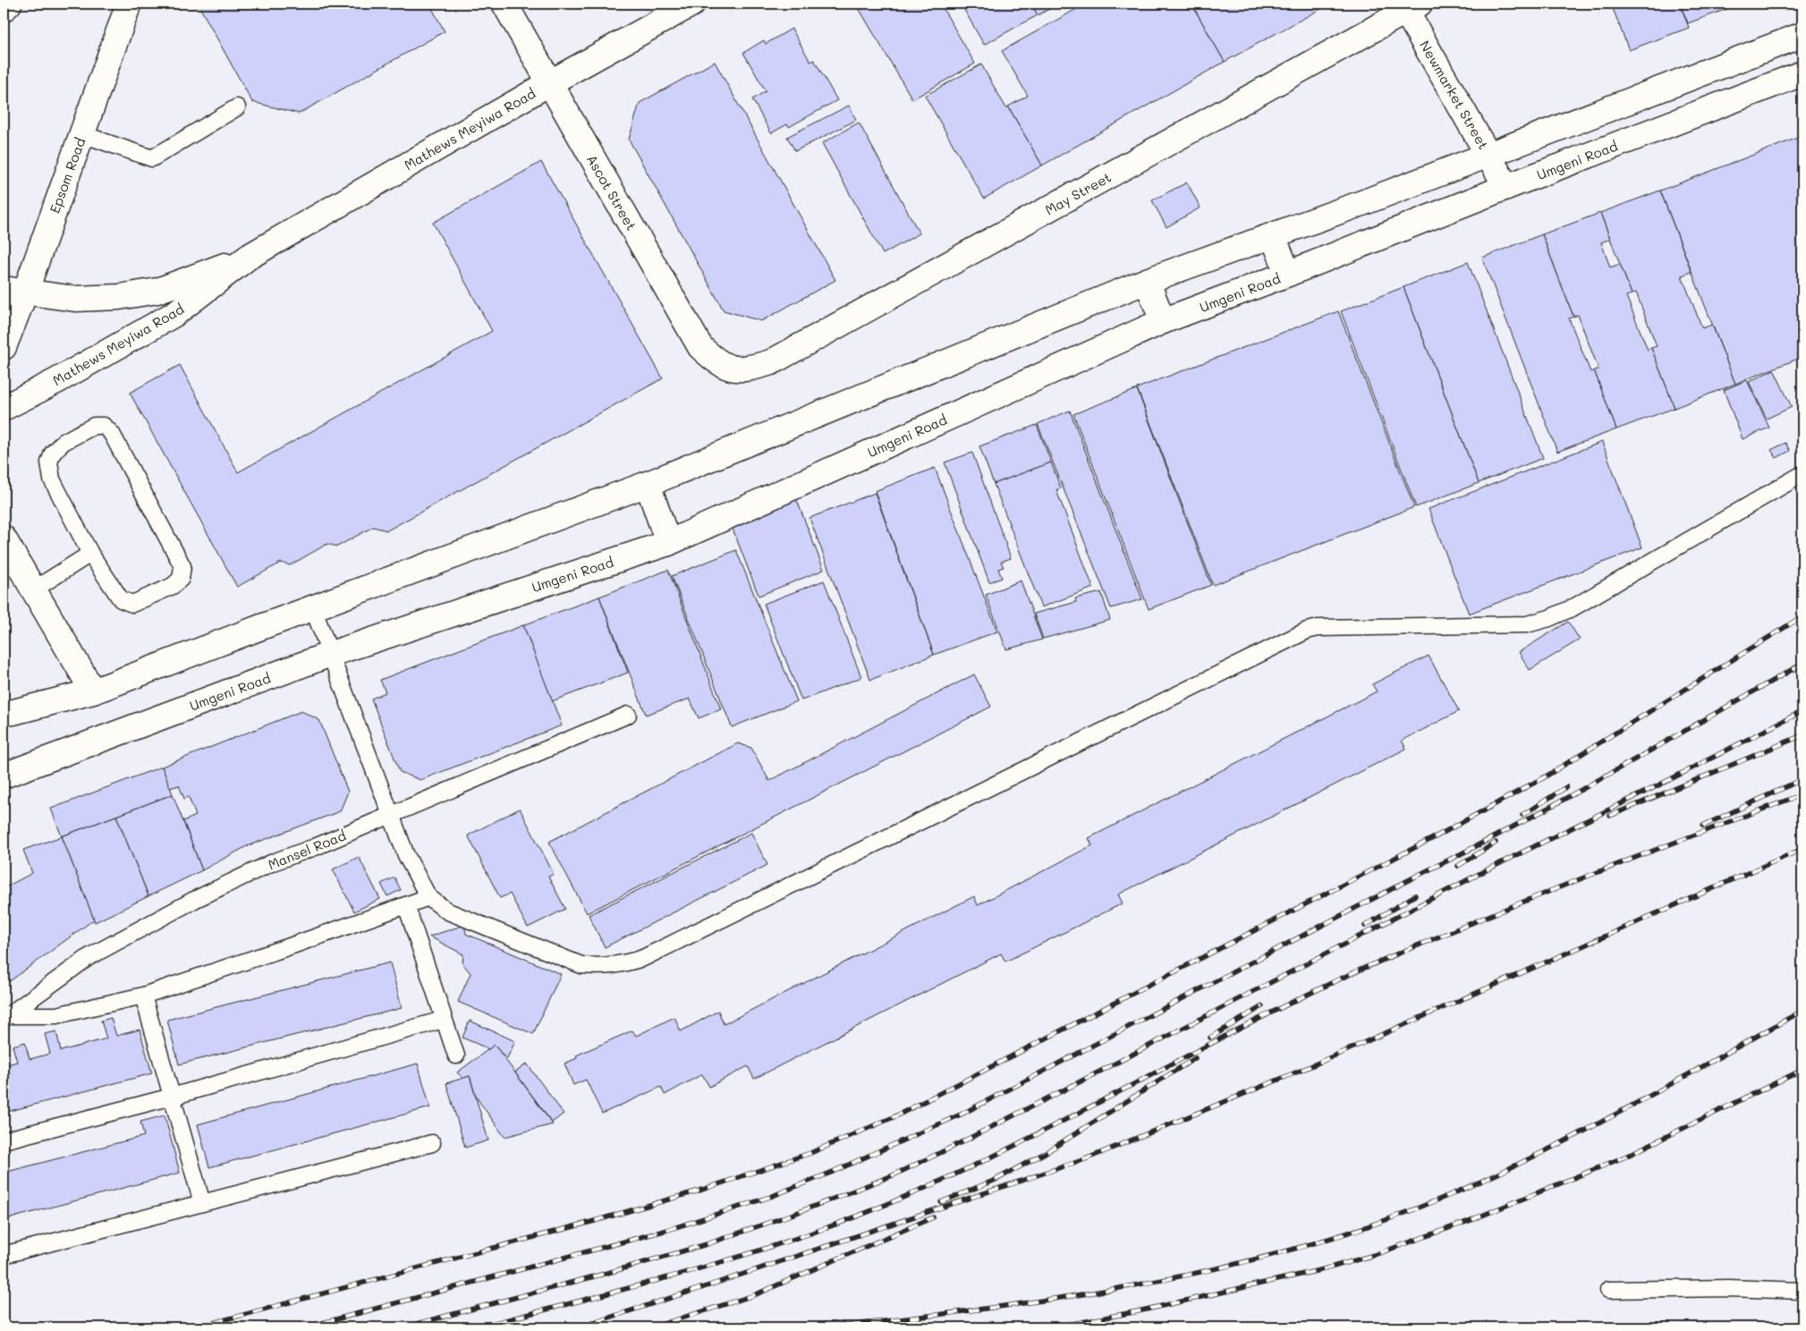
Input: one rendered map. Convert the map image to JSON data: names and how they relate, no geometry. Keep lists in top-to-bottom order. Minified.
{"streets":{"main road":["Newmarket Street","Mathews Meyiwa Road","Umgeni Road","Epsom Road","Ascot Street","May Street"],"lane":["Mansel Road"]},"crossings":[["Newmarket Street","Umgeni Road"],["Newmarket Street","May Street"],["Mathews Meyiwa Road","Epsom Road"],["Mathews Meyiwa Road","Ascot Street"],["Ascot Street","May Street"]]}
